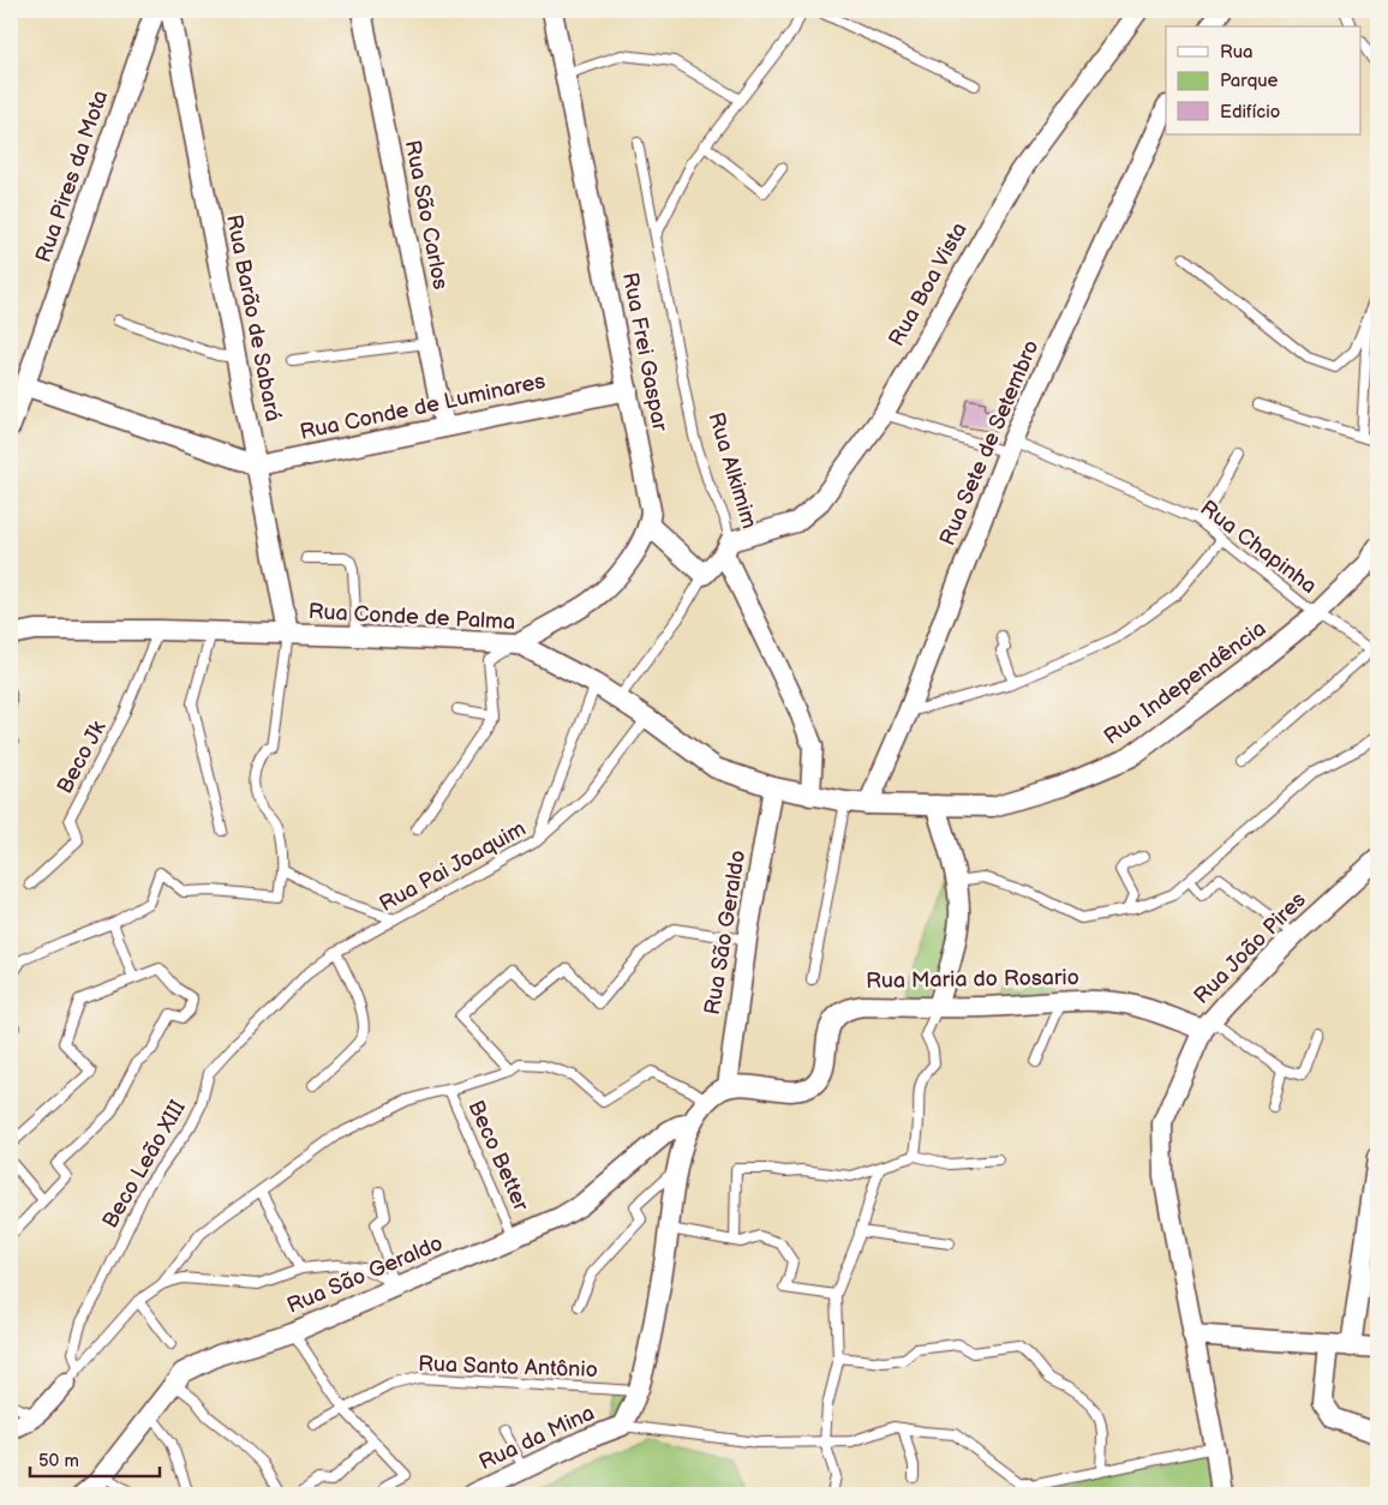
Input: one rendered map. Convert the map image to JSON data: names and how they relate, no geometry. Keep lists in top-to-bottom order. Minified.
{"streets":{"street":["Rua Pires da Mota","Rua São Carlos","Rua Boa Vista","Rua Barão de Sabará","Rua Frei Gaspar","Rua Conde de Luminares","Rua Sete de Setembro","Rua Alkimim","Rua Conde de Palma","Rua Independência","Rua São Geraldo","Rua João Pires","Rua Maria do Rosario","Rua da Mina"],"lane":["Rua Chapinha","Beco Jk","Rua Pai Joaquim","Beco Better","Beco Leão XIII","Rua Santo Antônio"]},"crossings":[["Rua São Carlos","Rua Conde de Luminares"],["Rua Boa Vista","Rua Alkimim"],["Rua Boa Vista","Rua Chapinha"],["Rua Barão de Sabará","Rua Conde de Luminares"],["Rua Barão de Sabará","Rua Conde de Palma"],["Rua Frei Gaspar","Rua Conde de Luminares"],["Rua Sete de Setembro","Rua Chapinha"],["Rua Sete de Setembro","Rua Independência"],["Rua Alkimim","Rua Independência"],["Rua Chapinha","Rua Independência"],["Rua Conde de Palma","Rua Independência"],["Rua Conde de Palma","Beco Jk"],["Rua Conde de Palma","Rua Pai Joaquim"],["Rua Conde de Palma","Rua São Geraldo"],["Rua Independência","Rua São Geraldo"],["Rua Pai Joaquim","Beco Leão XIII"],["Rua São Geraldo","Rua Maria do Rosario"],["Rua São Geraldo","Beco Better"],["Rua João Pires","Rua Maria do Rosario"]],"legend":["Rua","Parque","Edifício"],"scale_bar":"50 m"}
